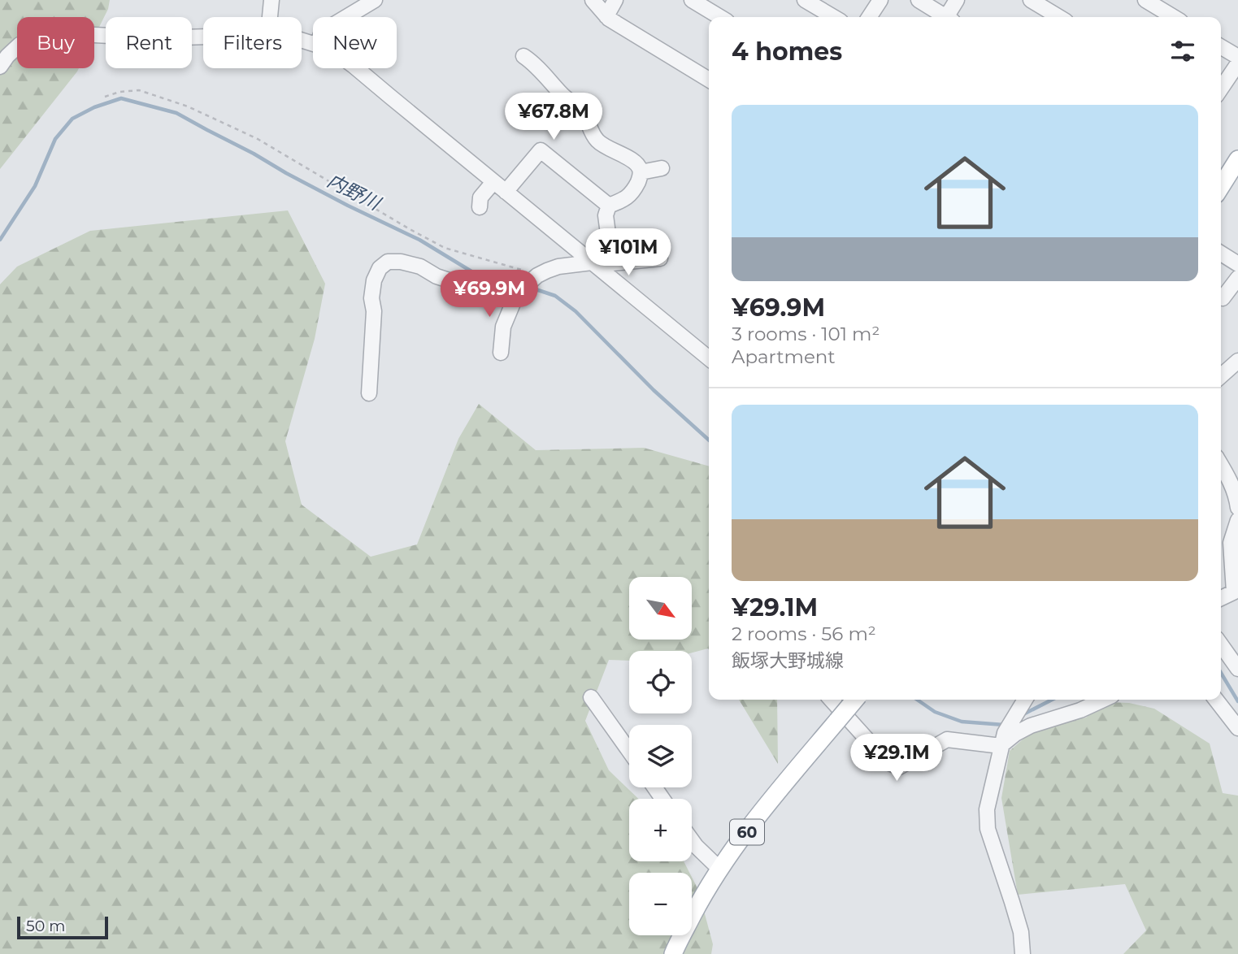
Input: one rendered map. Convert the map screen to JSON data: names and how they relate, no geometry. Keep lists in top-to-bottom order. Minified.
{"streets":{"main road":["60"]},"water":["内野川"],"scale_bar":"50 m","north":"bottom right","page":{"chip":["Buy","Rent","Filters","New"],"heading":"4 homes","list":[{"name":"¥69.9M","note":"3 rooms · 101 m² · Apartment"},{"name":"¥29.1M","note":"2 rooms · 56 m² · 飯塚大野城線"}],"price":["¥67.8M","¥101M","¥69.9M","¥29.1M"],"map_buttons":["+","−"],"scale":"50 m"}}
